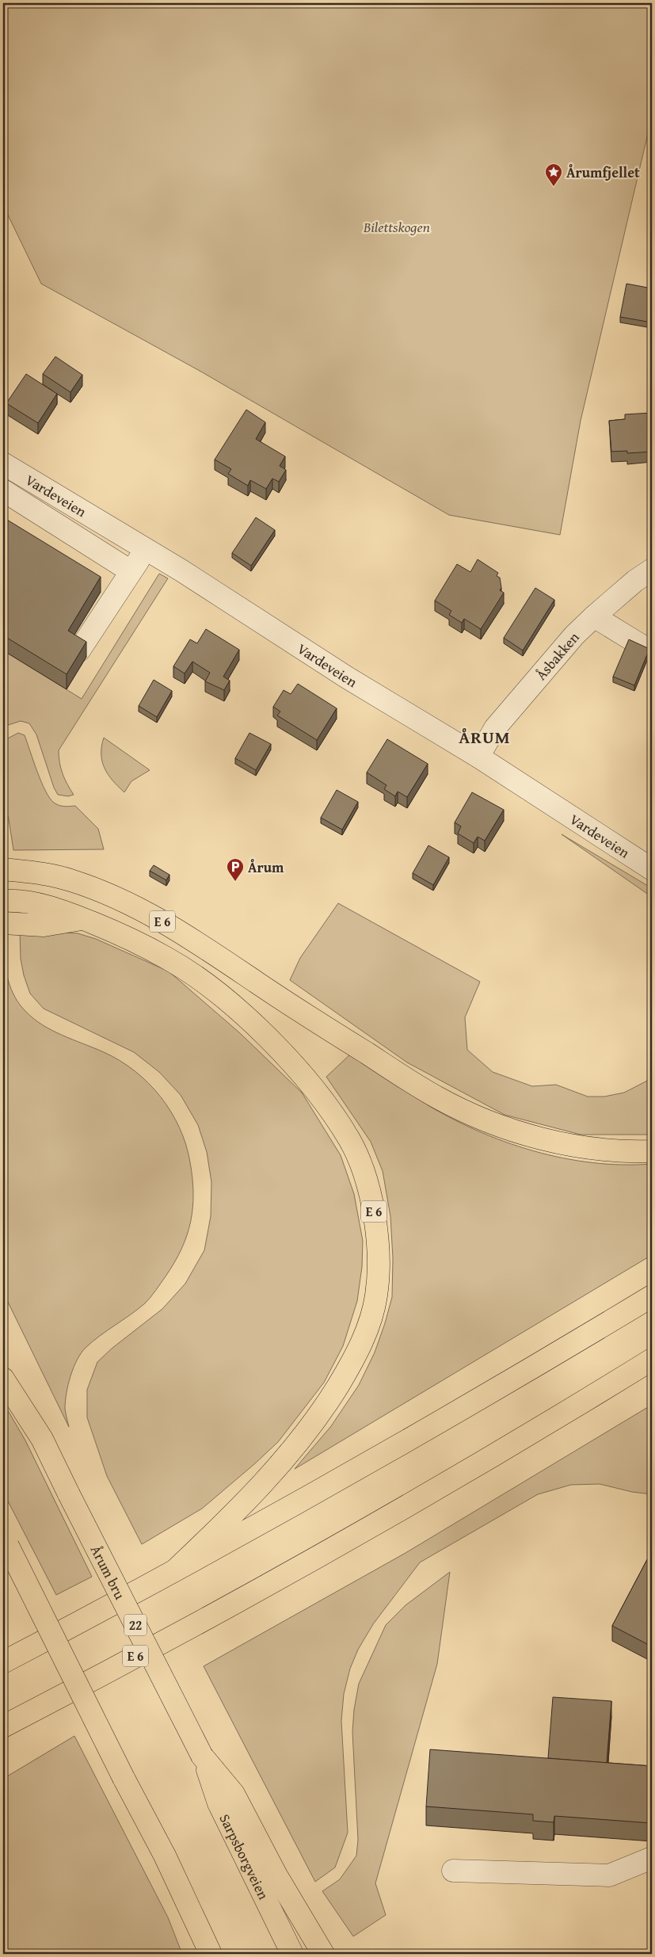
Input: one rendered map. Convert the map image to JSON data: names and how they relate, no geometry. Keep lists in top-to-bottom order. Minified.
{"streets":{"highway":["E 6","Årum bru","22","Sarpsborgveien"],"street":["Vardeveien","Åsbakken"]},"crossings":[["Vardeveien","Åsbakken"],["Årum bru","22"],["Årum bru","Sarpsborgveien"],["22","Sarpsborgveien"]],"districts":["ÅRUM"],"parks":["Bilettskogen"],"places":{"place":["Årumfjellet"],"parking":["Årum"]}}
